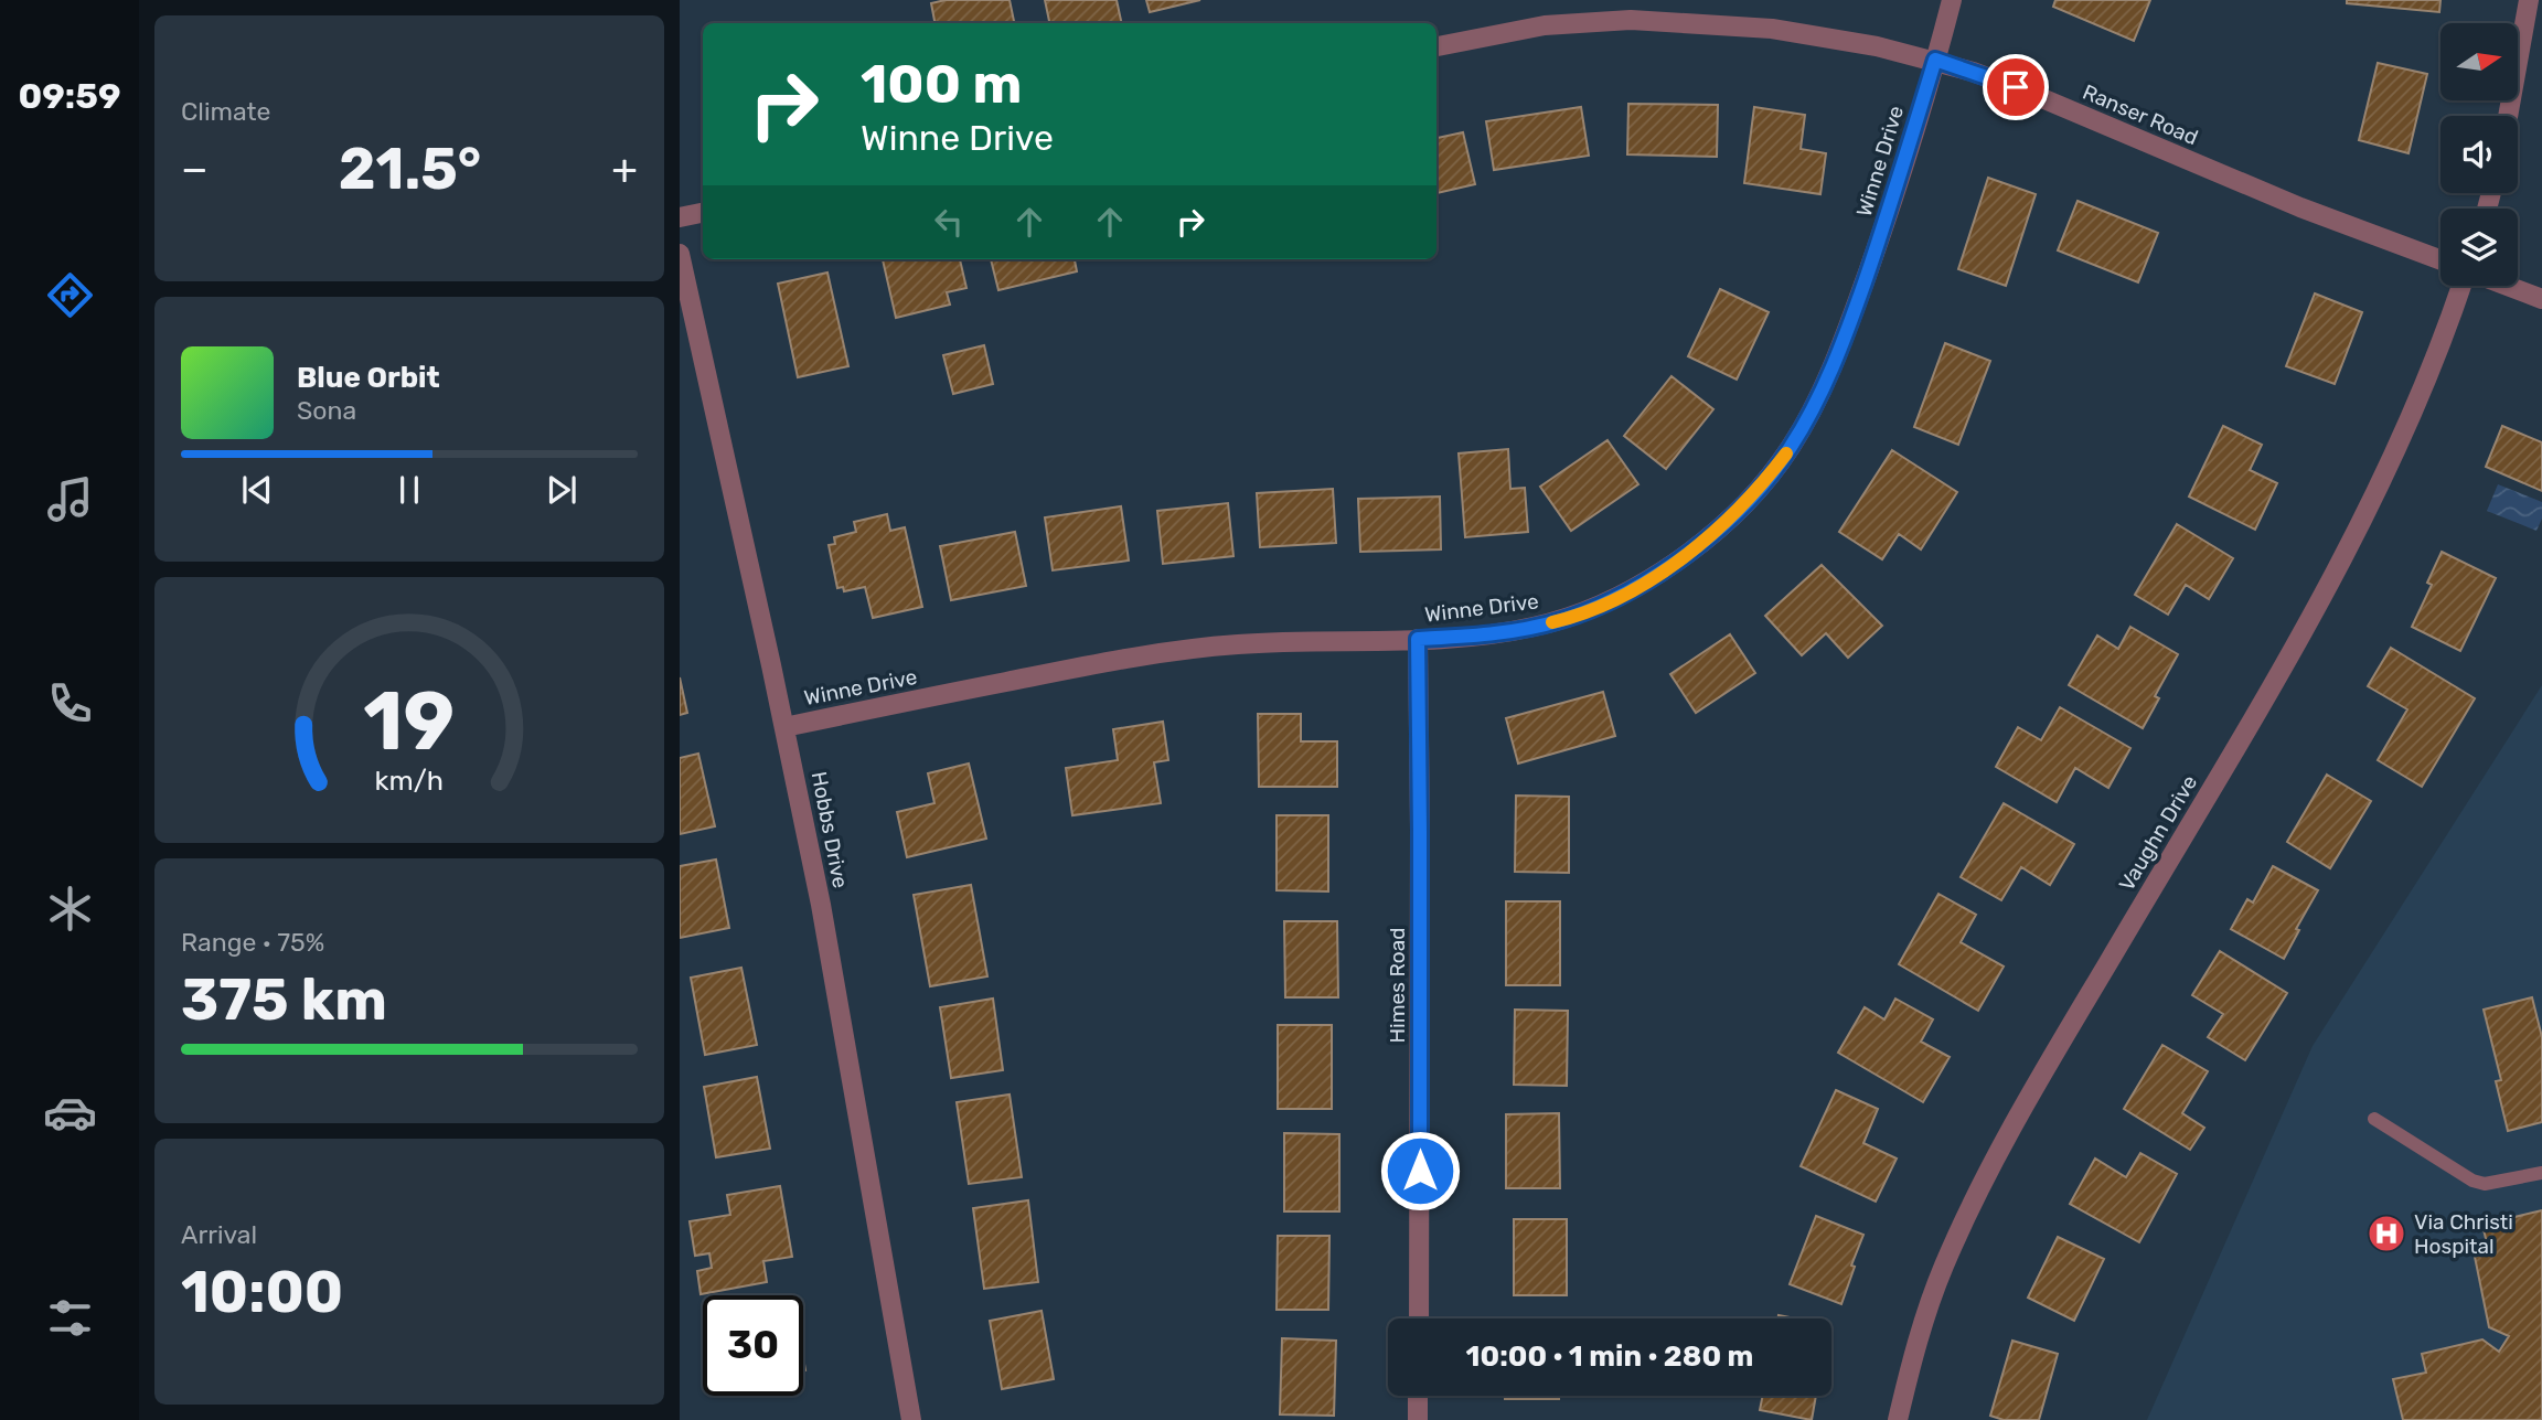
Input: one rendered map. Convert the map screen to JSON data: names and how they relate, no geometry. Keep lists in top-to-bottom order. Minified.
{"streets":{"street":["Ranser Road","Winne Drive","Hobbs Drive","Vaughn Drive","Himes Road"]},"crossings":[["Ranser Road","Winne Drive"],["Winne Drive","Hobbs Drive"],["Winne Drive","Himes Road"]],"places":{"hospital":["Via Christi Hospital"]},"north":"right","page":{"tabs":"09:59","tile":["Climate",["Range · 75%","375 km"],["Arrival","10:00"]],"turn":["100 m","Winne Drive"],"heat":["−","21.5°","+"],"song":["Blue Orbit","Sona"],"limit":"30","trip":"10:00 · 1 min · 280 m","gauge":["19","km/h"]}}
